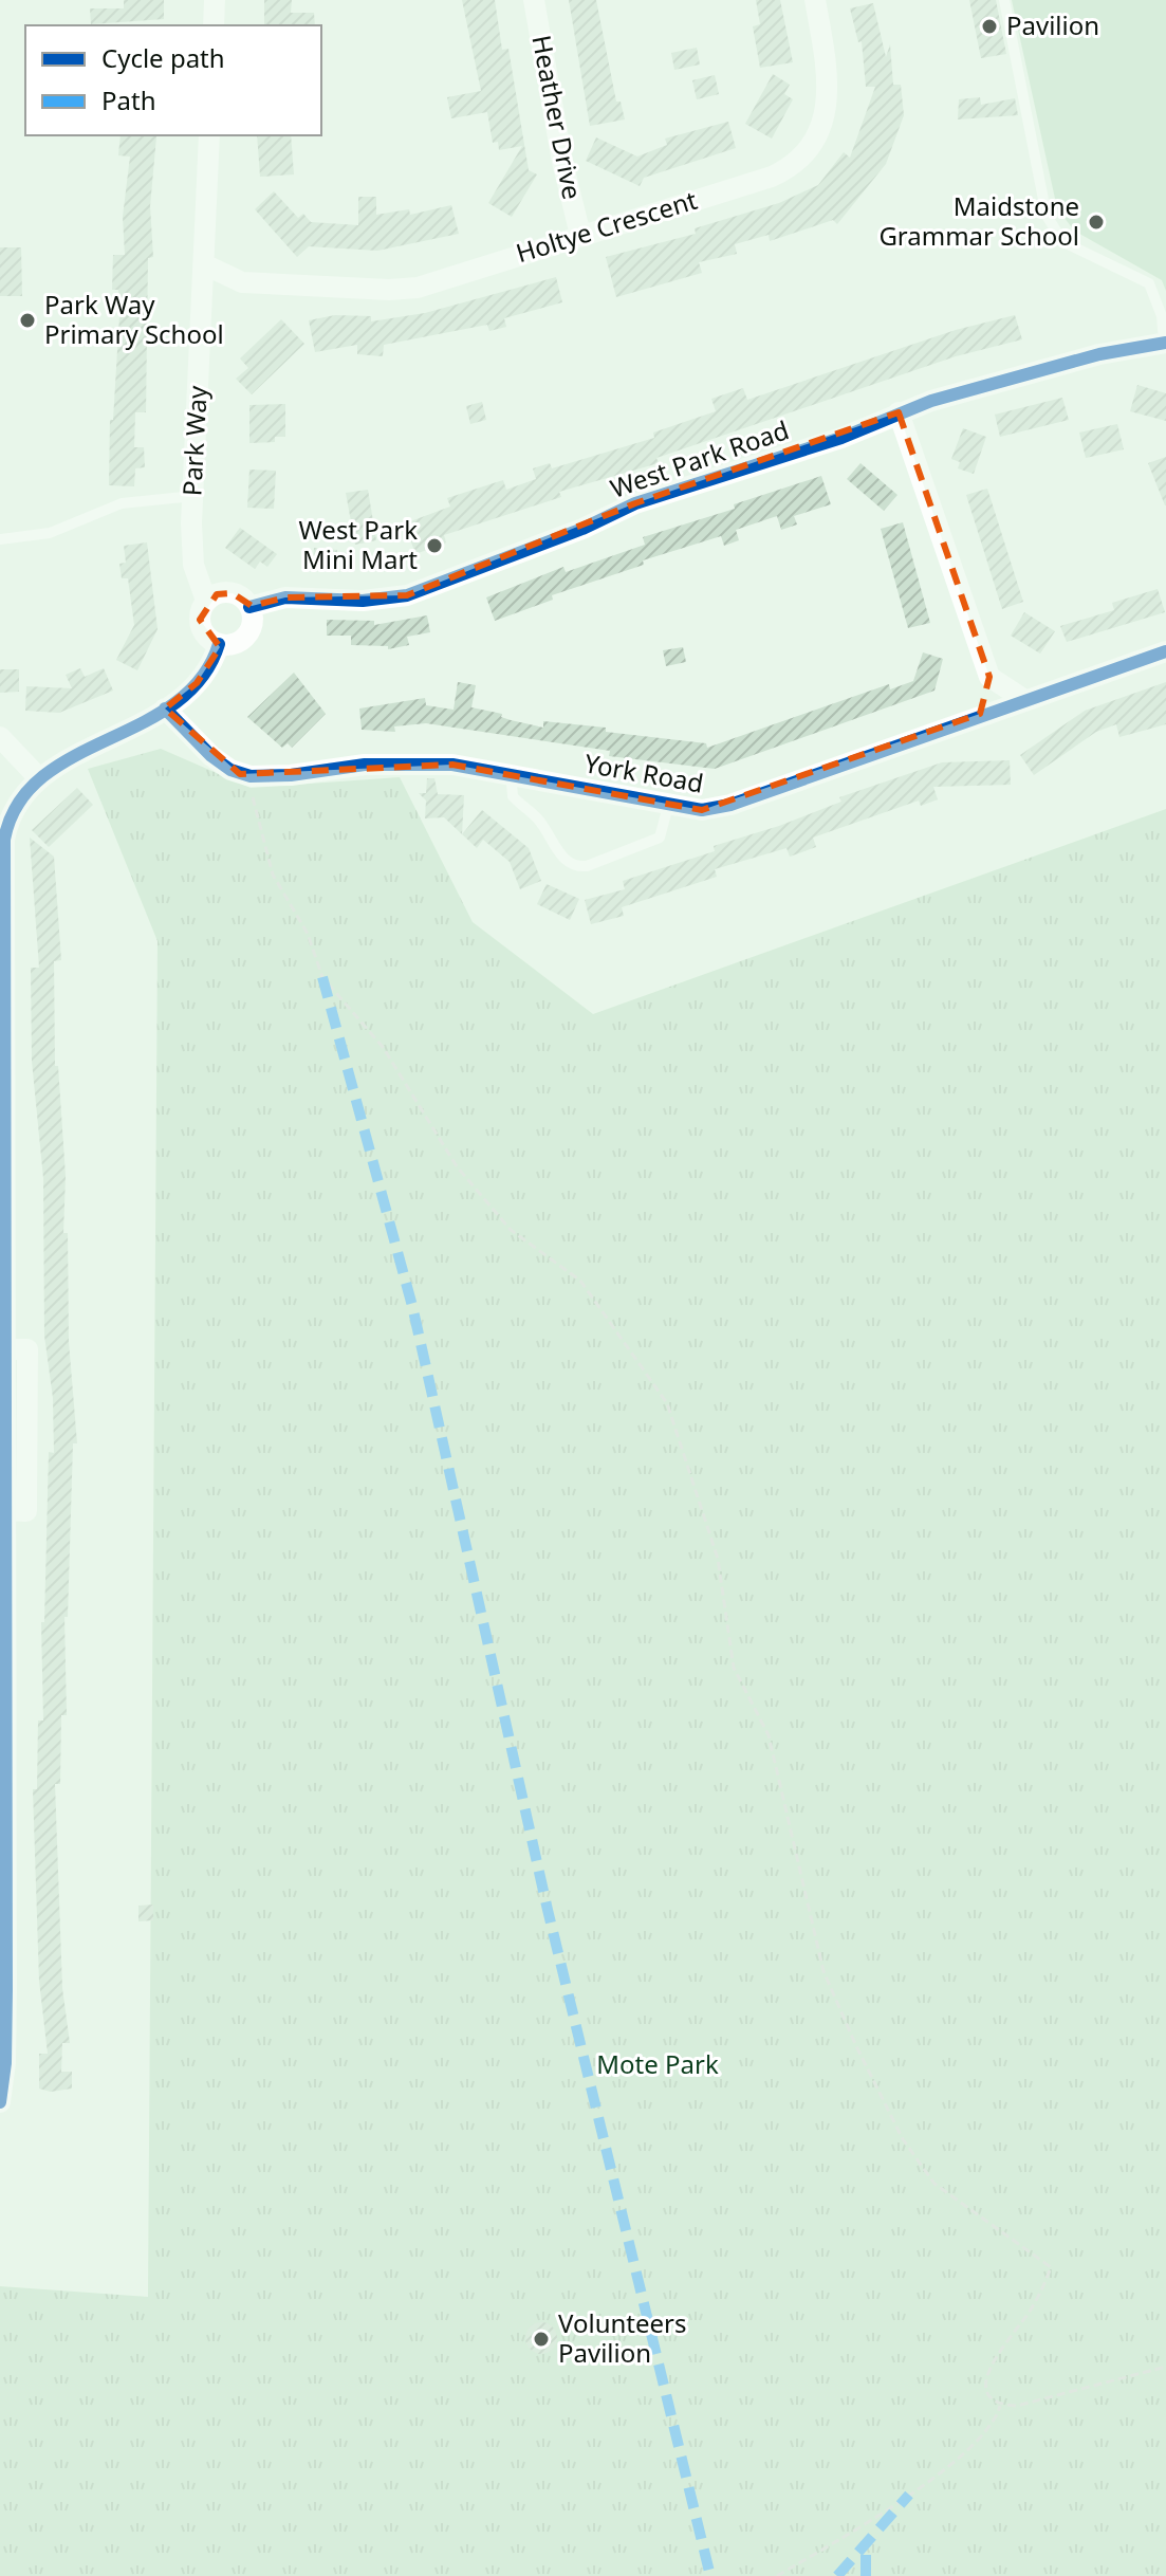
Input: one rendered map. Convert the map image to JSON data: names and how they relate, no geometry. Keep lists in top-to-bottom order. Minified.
{"streets":{"street":["Heather Drive","Holtye Crescent","Park Way","West Park Road","York Road"]},"crossings":[["Heather Drive","Holtye Crescent"],["Holtye Crescent","Park Way"],["Park Way","West Park Road"]],"parks":["Mote Park"],"places":["Pavilion","Maidstone Grammar School","Park Way Primary School","West Park Mini Mart","Volunteers Pavilion"],"legend":["Cycle path","Path"]}
